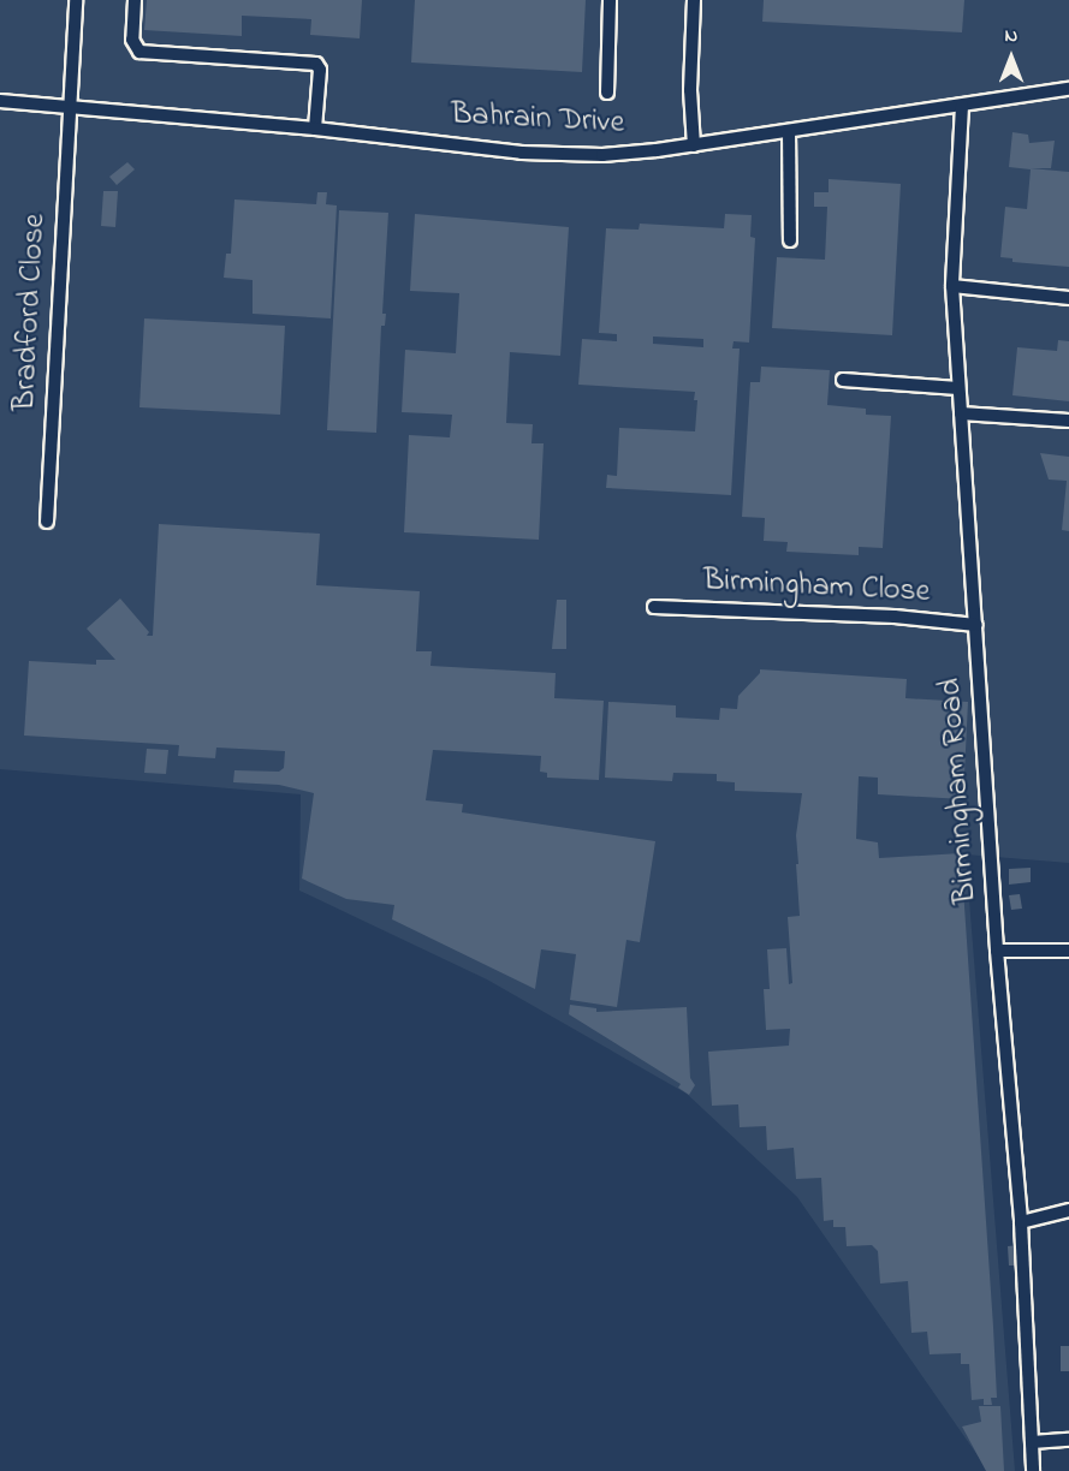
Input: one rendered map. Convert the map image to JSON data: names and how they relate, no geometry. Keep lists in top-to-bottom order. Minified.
{"streets":{"lane":["Bahrain Drive","Bradford Close","Birmingham Close","Birmingham Road"]},"crossings":[["Bahrain Drive","Bradford Close"],["Bahrain Drive","Birmingham Road"],["Birmingham Close","Birmingham Road"]],"north":"top"}
